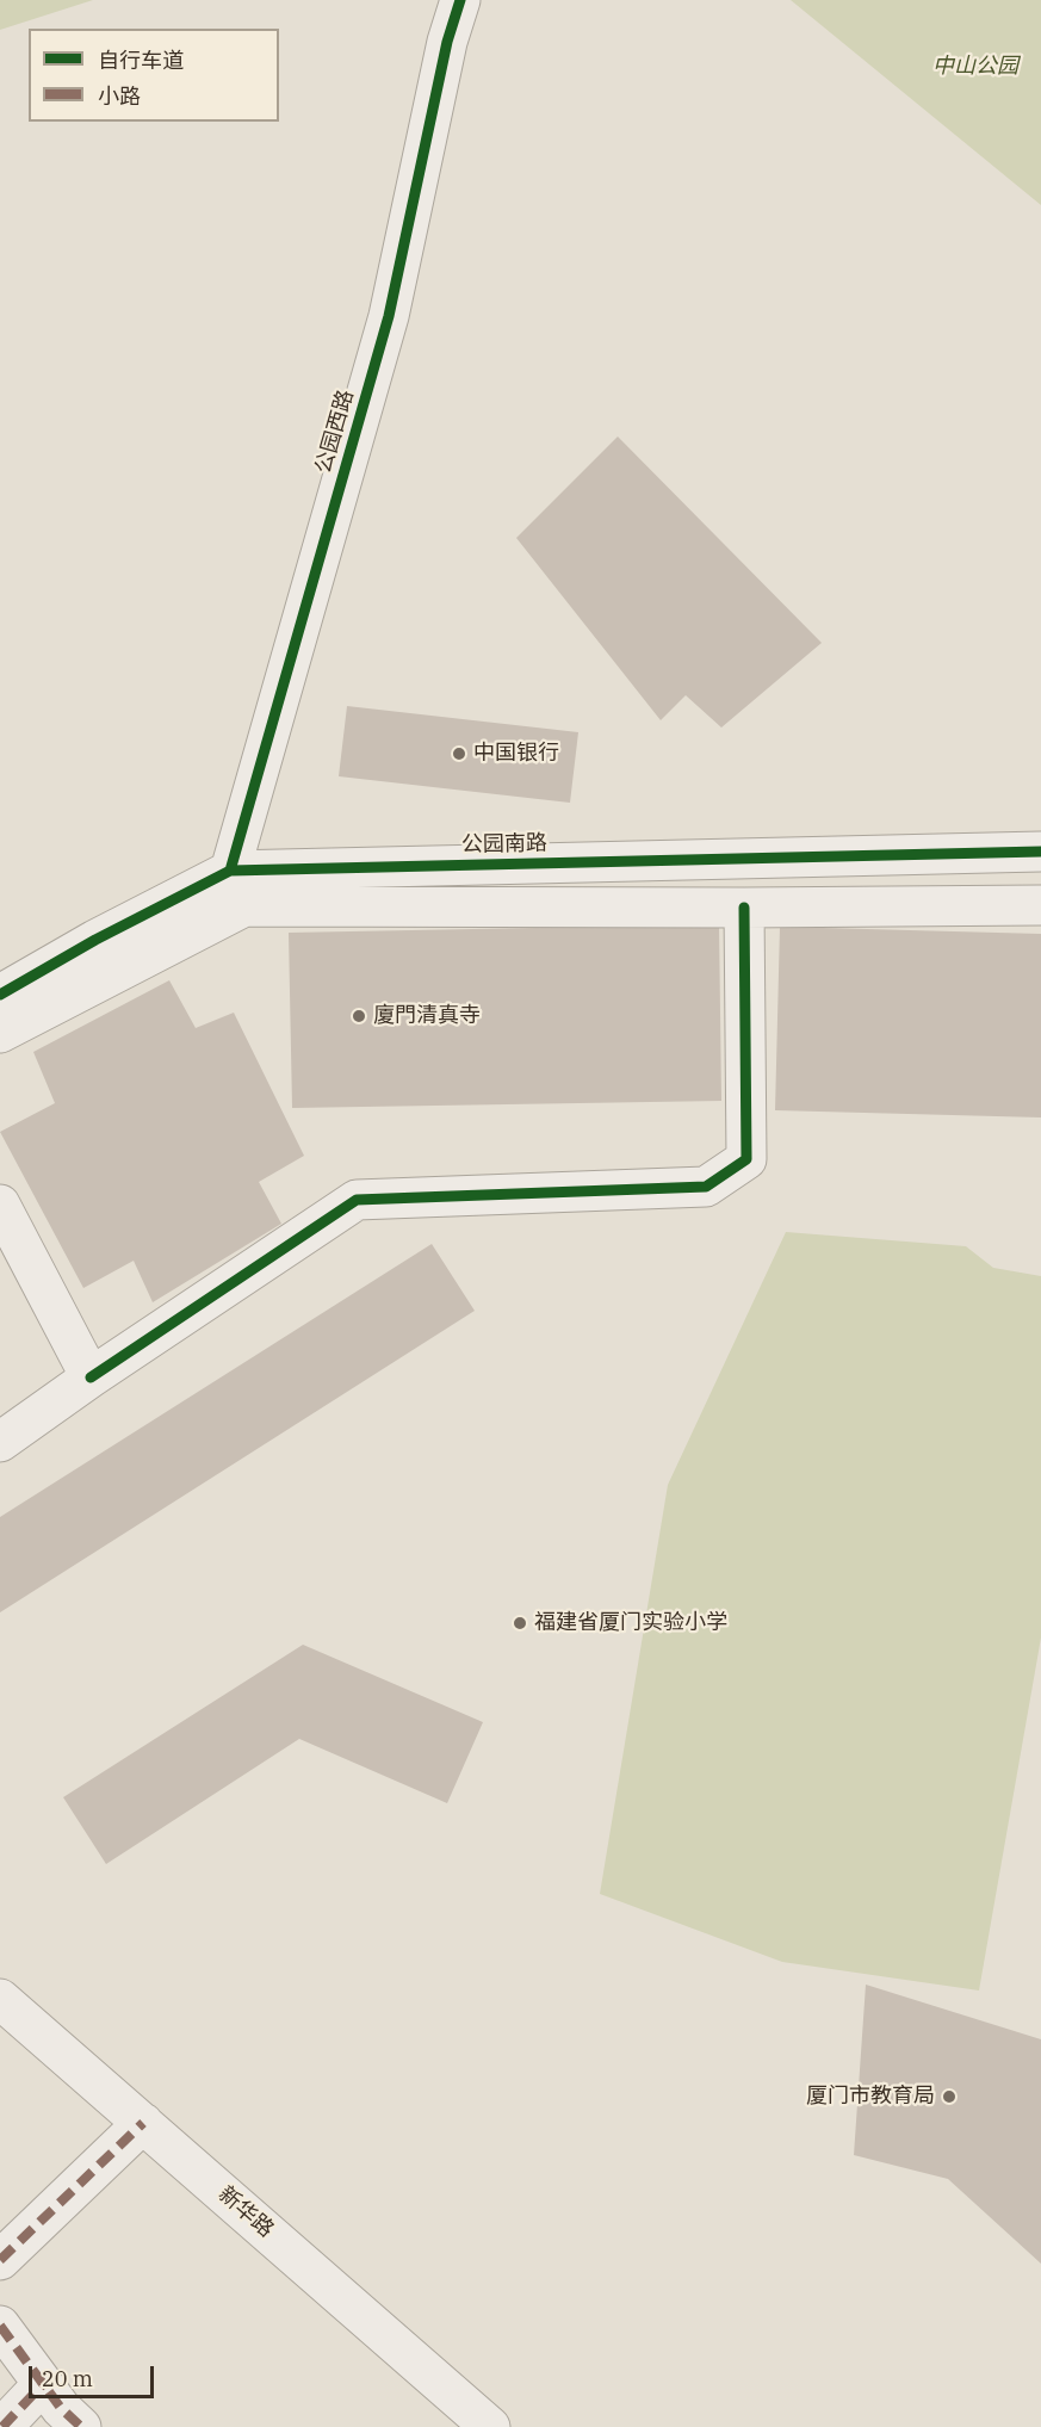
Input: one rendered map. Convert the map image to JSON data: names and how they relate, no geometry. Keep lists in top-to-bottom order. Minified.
{"streets":{"street":["公园西路","公园南路","新华路"]},"crossings":[["公园西路","公园南路"]],"parks":["中山公园"],"places":["中国银行","廈門清真寺","福建省厦门实验小学","厦门市教育局"],"legend":["自行车道","小路"],"scale_bar":"20 m"}
